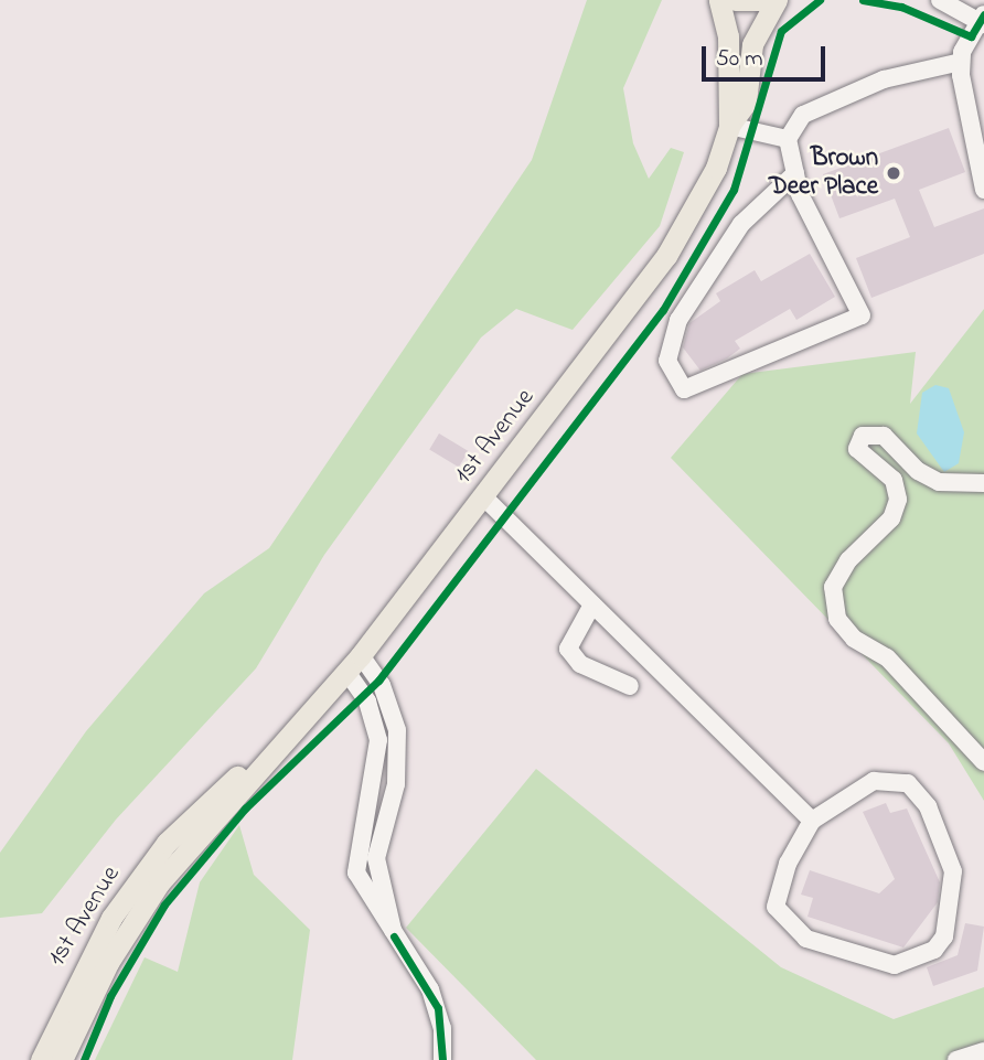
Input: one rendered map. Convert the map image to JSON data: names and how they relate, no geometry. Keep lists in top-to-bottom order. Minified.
{"streets":{"main road":["1st Avenue"]},"places":["Brown Deer Place"],"scale_bar":"50 m"}
